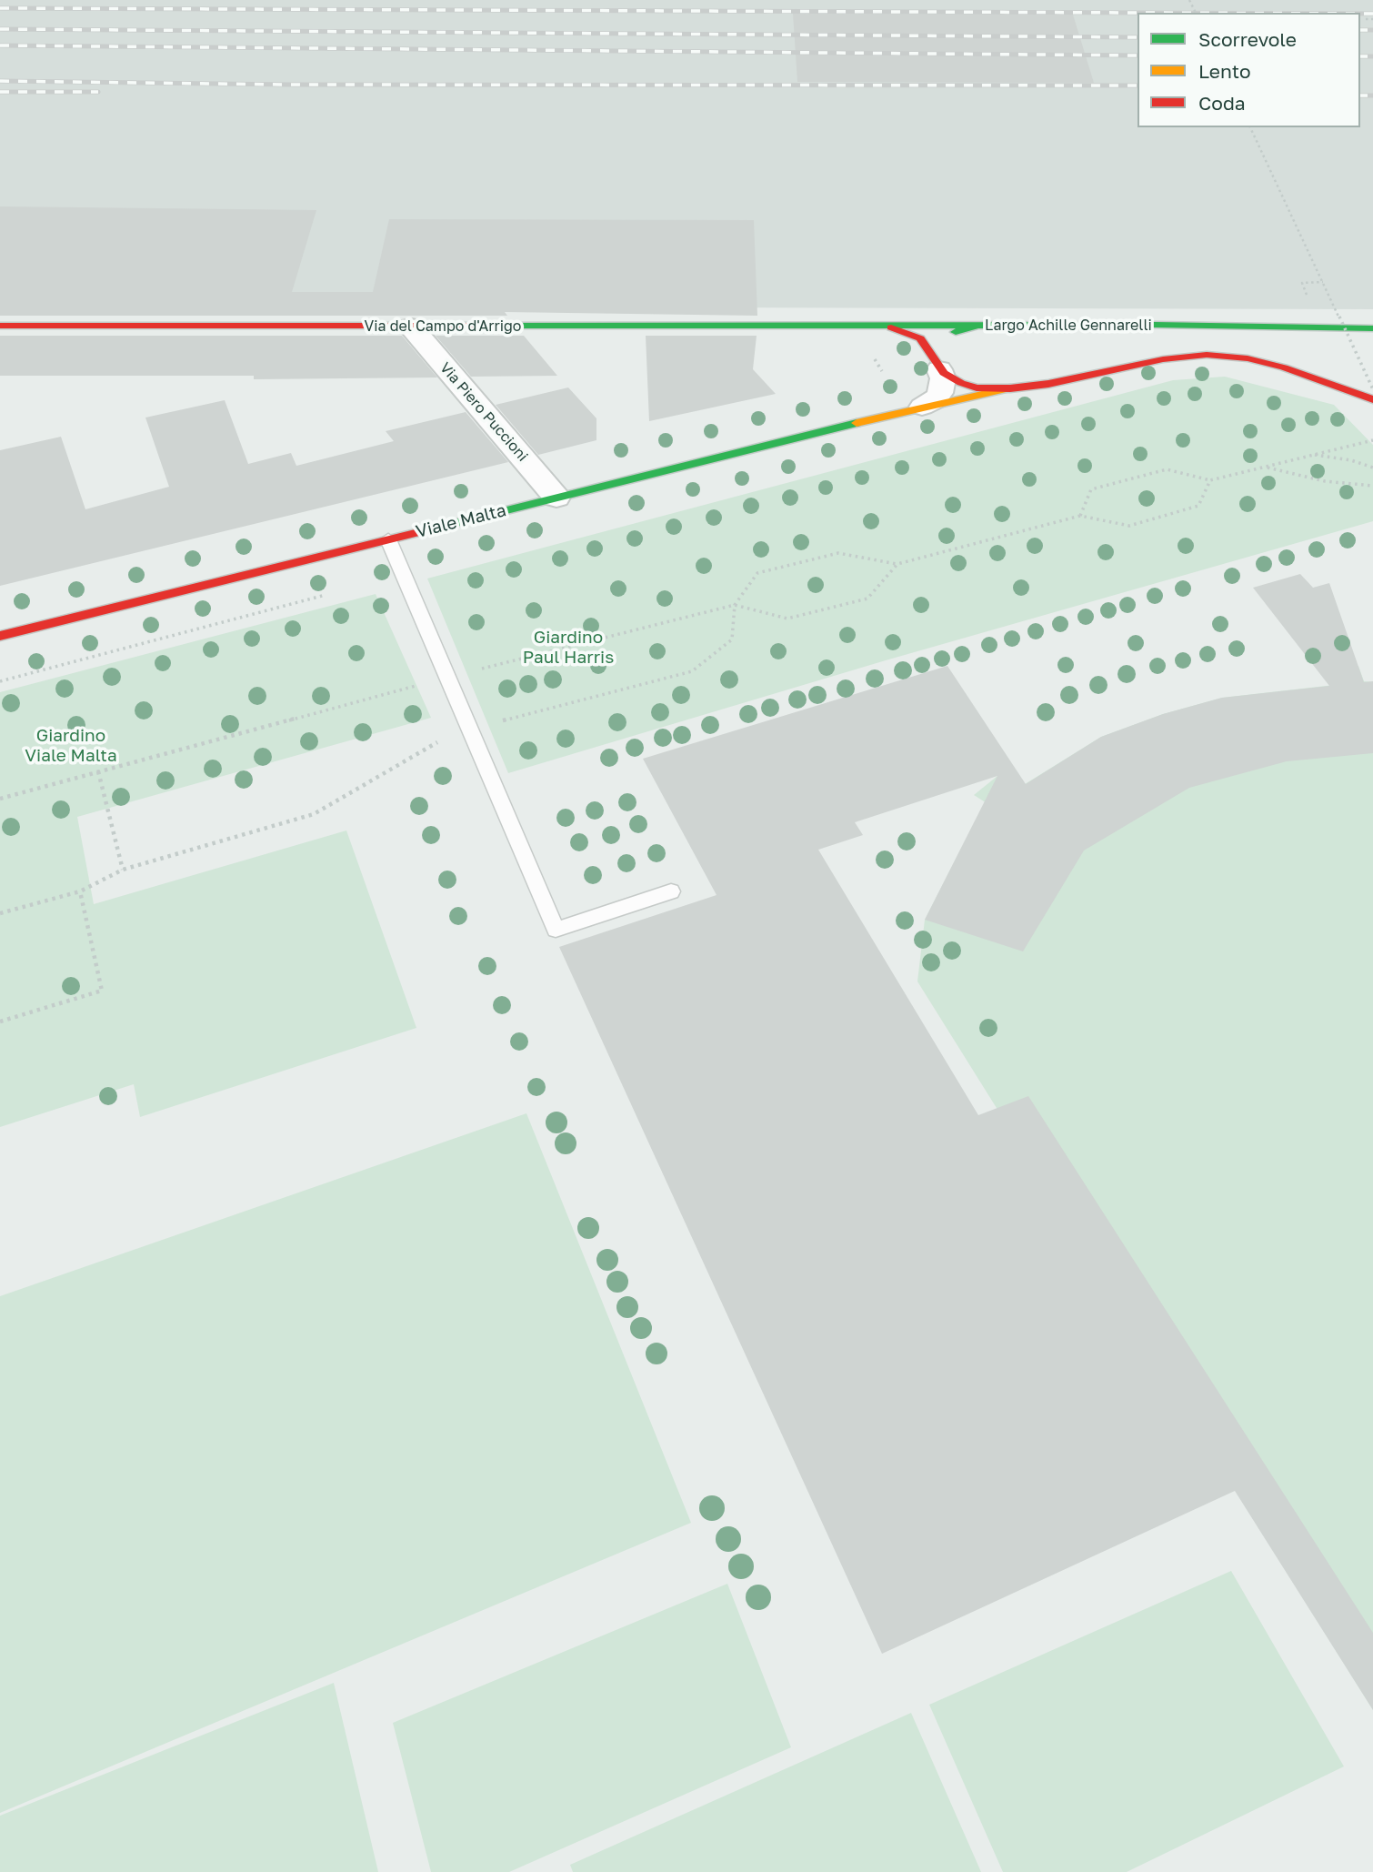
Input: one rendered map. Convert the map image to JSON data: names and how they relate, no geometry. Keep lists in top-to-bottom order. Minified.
{"streets":{"street":["Largo Achille Gennarelli","Via del Campo d'Arrigo","Via Piero Puccioni","Viale Malta"]},"crossings":[["Largo Achille Gennarelli","Via del Campo d'Arrigo"],["Via del Campo d'Arrigo","Via Piero Puccioni"],["Via Piero Puccioni","Viale Malta"]],"parks":["Giardino Paul Harris","Giardino Viale Malta"],"legend":["Scorrevole","Lento","Coda"]}
